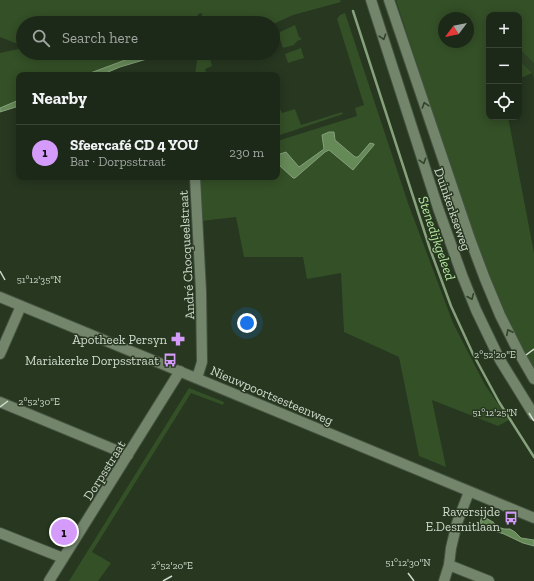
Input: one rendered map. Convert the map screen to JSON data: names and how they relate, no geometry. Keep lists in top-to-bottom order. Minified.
{"streets":{"main road":["Duinkerkseweg","André Chocqueelstraat","Nieuwpoortsesteenweg","Dorpsstraat"]},"crossings":[["André Chocqueelstraat","Nieuwpoortsesteenweg"],["Nieuwpoortsesteenweg","Dorpsstraat"]],"water":["Stenedijkgeleed"],"places":{"pharmacy":["Apotheek Persyn"],"bus stop":["Mariakerke Dorpsstraat","Raversijde E.Desmitlaan"]},"north":"bottom left","page":{"map_buttons":["+","−"],"search":"Search here","heading":"Nearby","list":[{"mark":"1","name":"Sfeercafé CD 4 YOU","note":"Bar · Dorpsstraat","value":"230 m"}],"pins":"1"},"coordinates":["51°12'35\"N","2°52'20\"E","2°52'30\"E","51°12'25\"N","51°12'30\"N"]}
